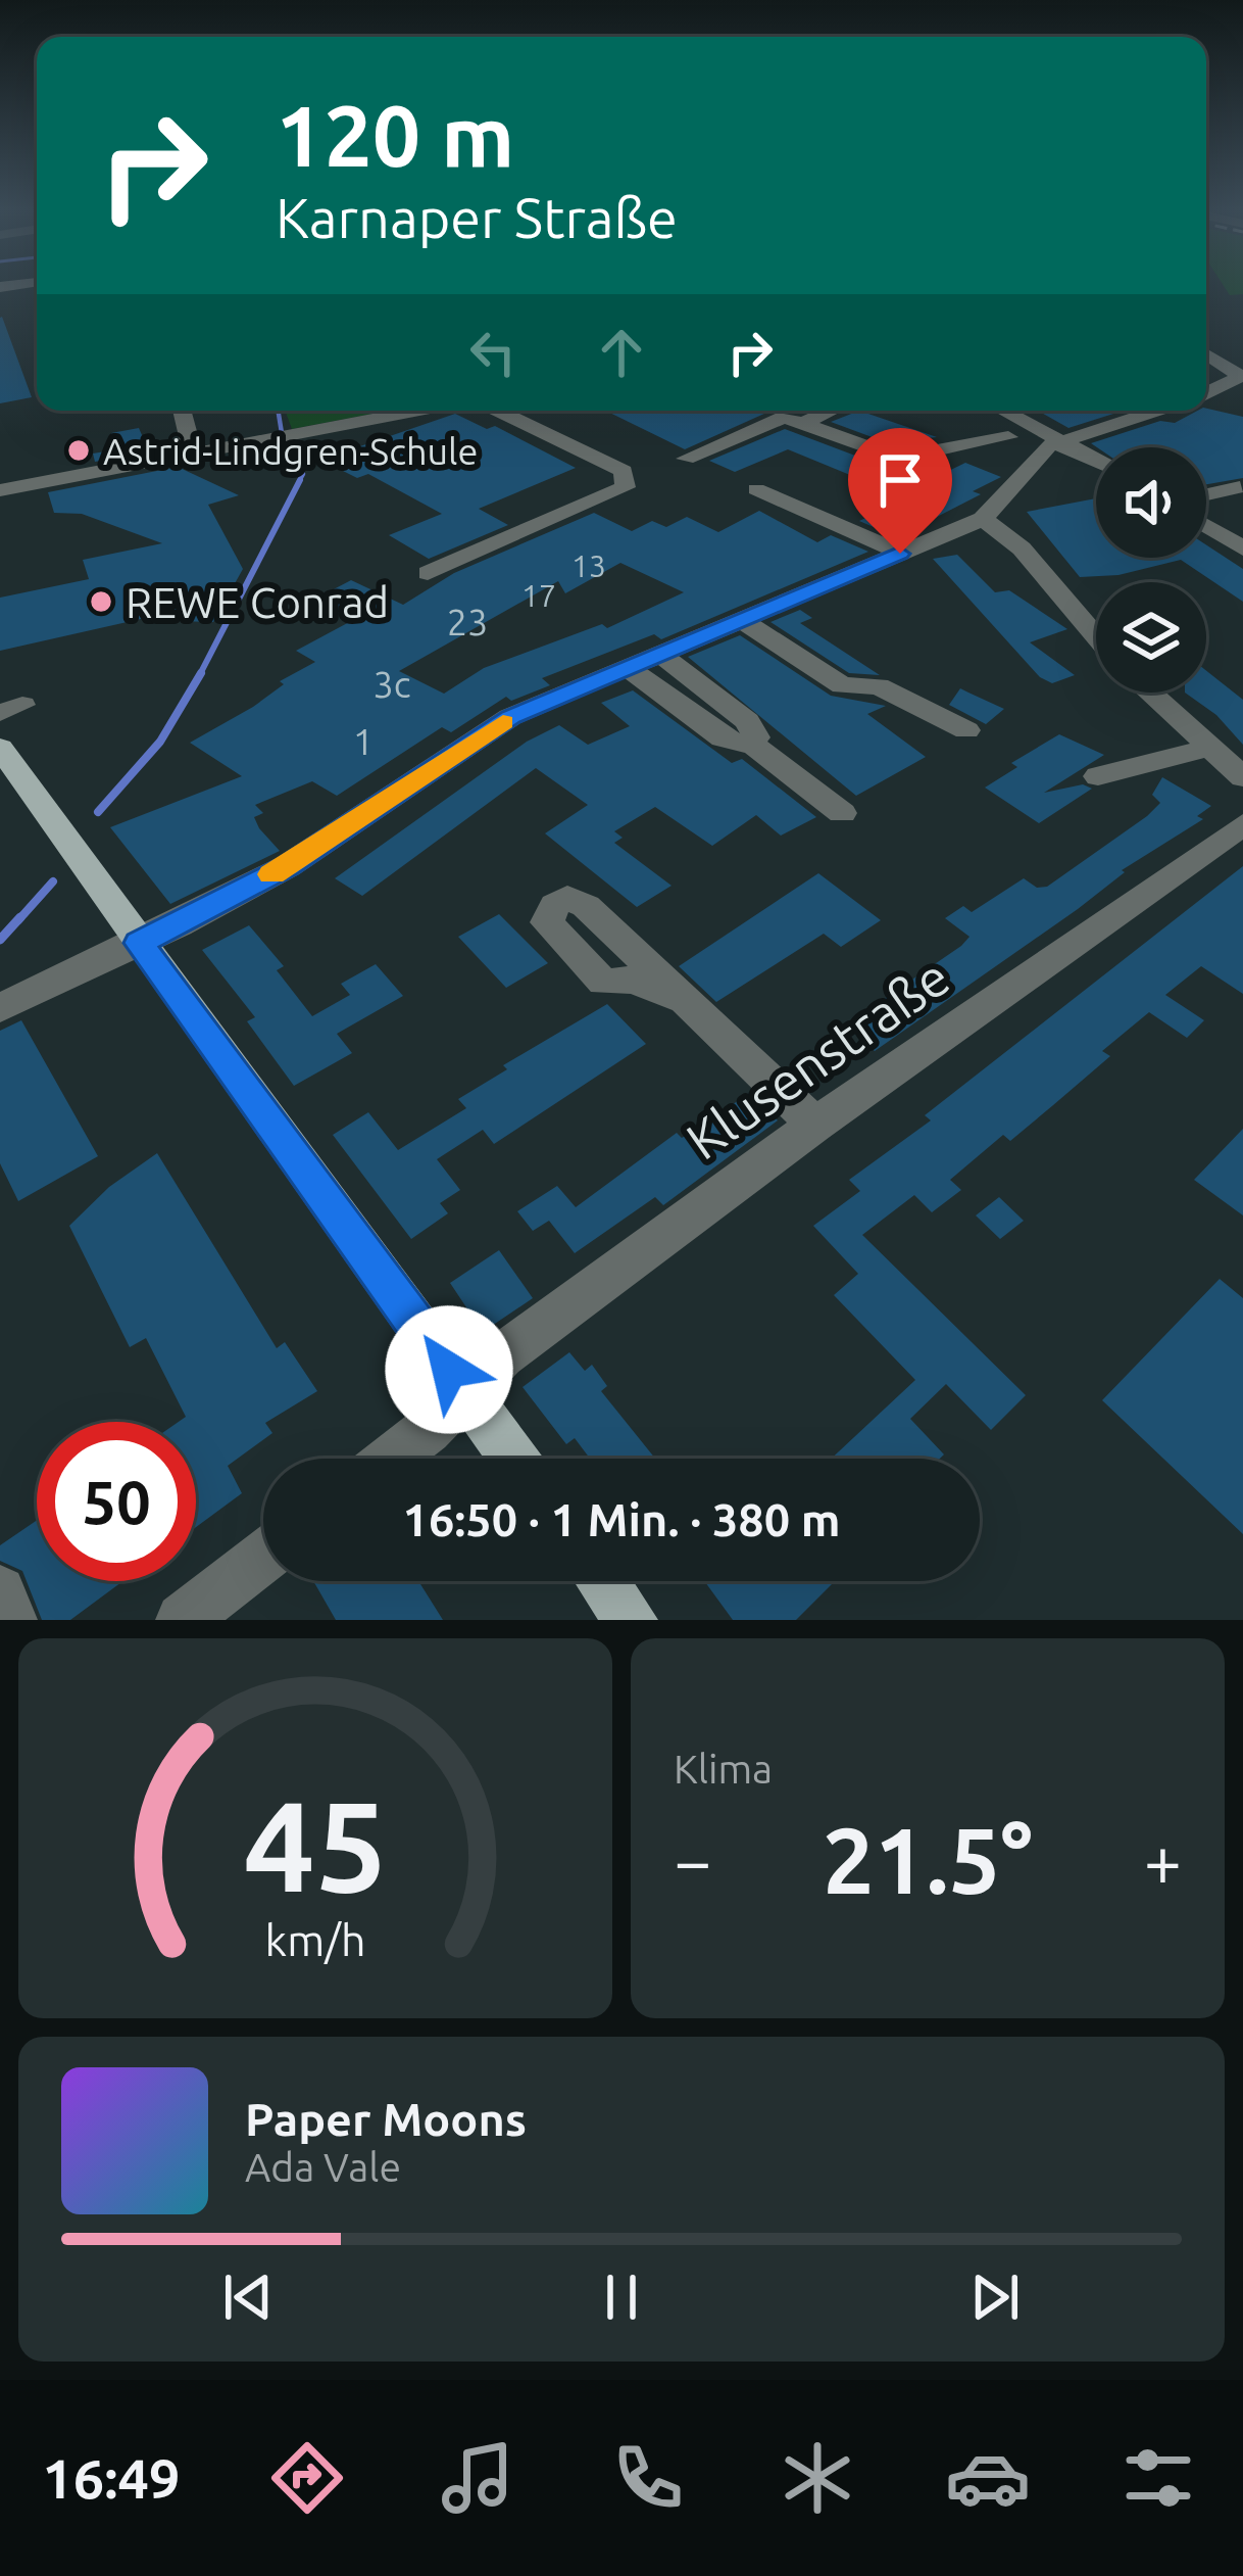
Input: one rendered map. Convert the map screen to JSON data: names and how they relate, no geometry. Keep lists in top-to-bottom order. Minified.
{"streets":{"street":["Klusenstraße"]},"places":["Astrid-Lindgren-Schule","REWE Conrad"],"house_numbers":["13","17","23","3c","1"],"page":{"turn":["120 m","Karnaper Straße"],"limit":"50","trip":"16:50 · 1 Min. · 380 m","tile":"Klima","heat":["−","21.5°","+"],"song":["Paper Moons","Ada Vale"],"tabs":"16:49","gauge":["45","km/h"]}}
